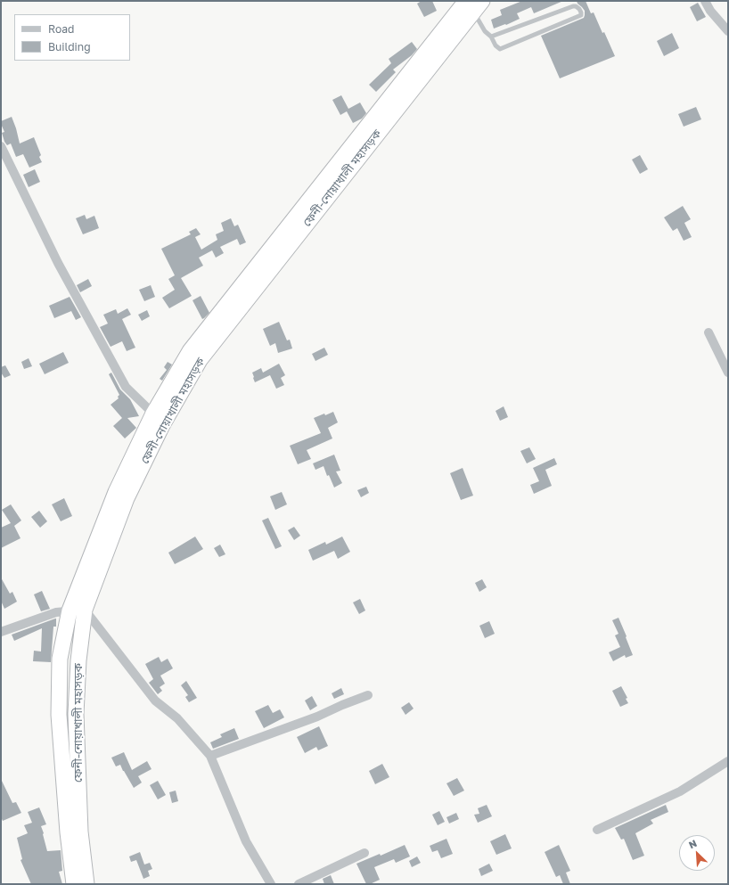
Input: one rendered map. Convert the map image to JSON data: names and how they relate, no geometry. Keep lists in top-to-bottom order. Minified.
{"streets":{"highway":["ফেনী-নোয়াখালী মহাসড়ক"]},"legend":["Road","Building"],"north":"top left"}
